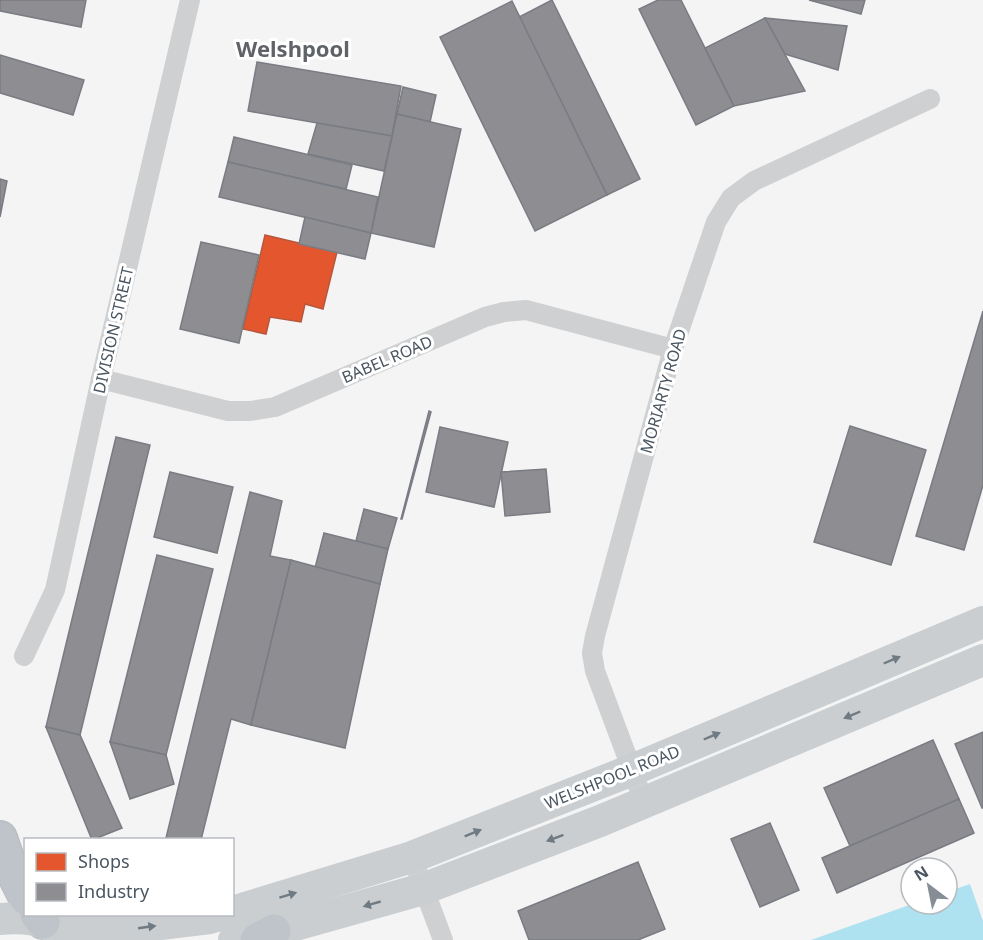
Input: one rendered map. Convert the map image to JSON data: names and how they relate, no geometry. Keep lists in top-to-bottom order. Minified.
{"streets":{"main road":["WELSHPOOL ROAD"],"street":["DIVISION STREET","BABEL ROAD","MORIARTY ROAD"]},"crossings":[["DIVISION STREET","BABEL ROAD"],["BABEL ROAD","MORIARTY ROAD"],["MORIARTY ROAD","WELSHPOOL ROAD"]],"districts":["Welshpool"],"legend":["Shops","Industry"],"north":"top left"}
